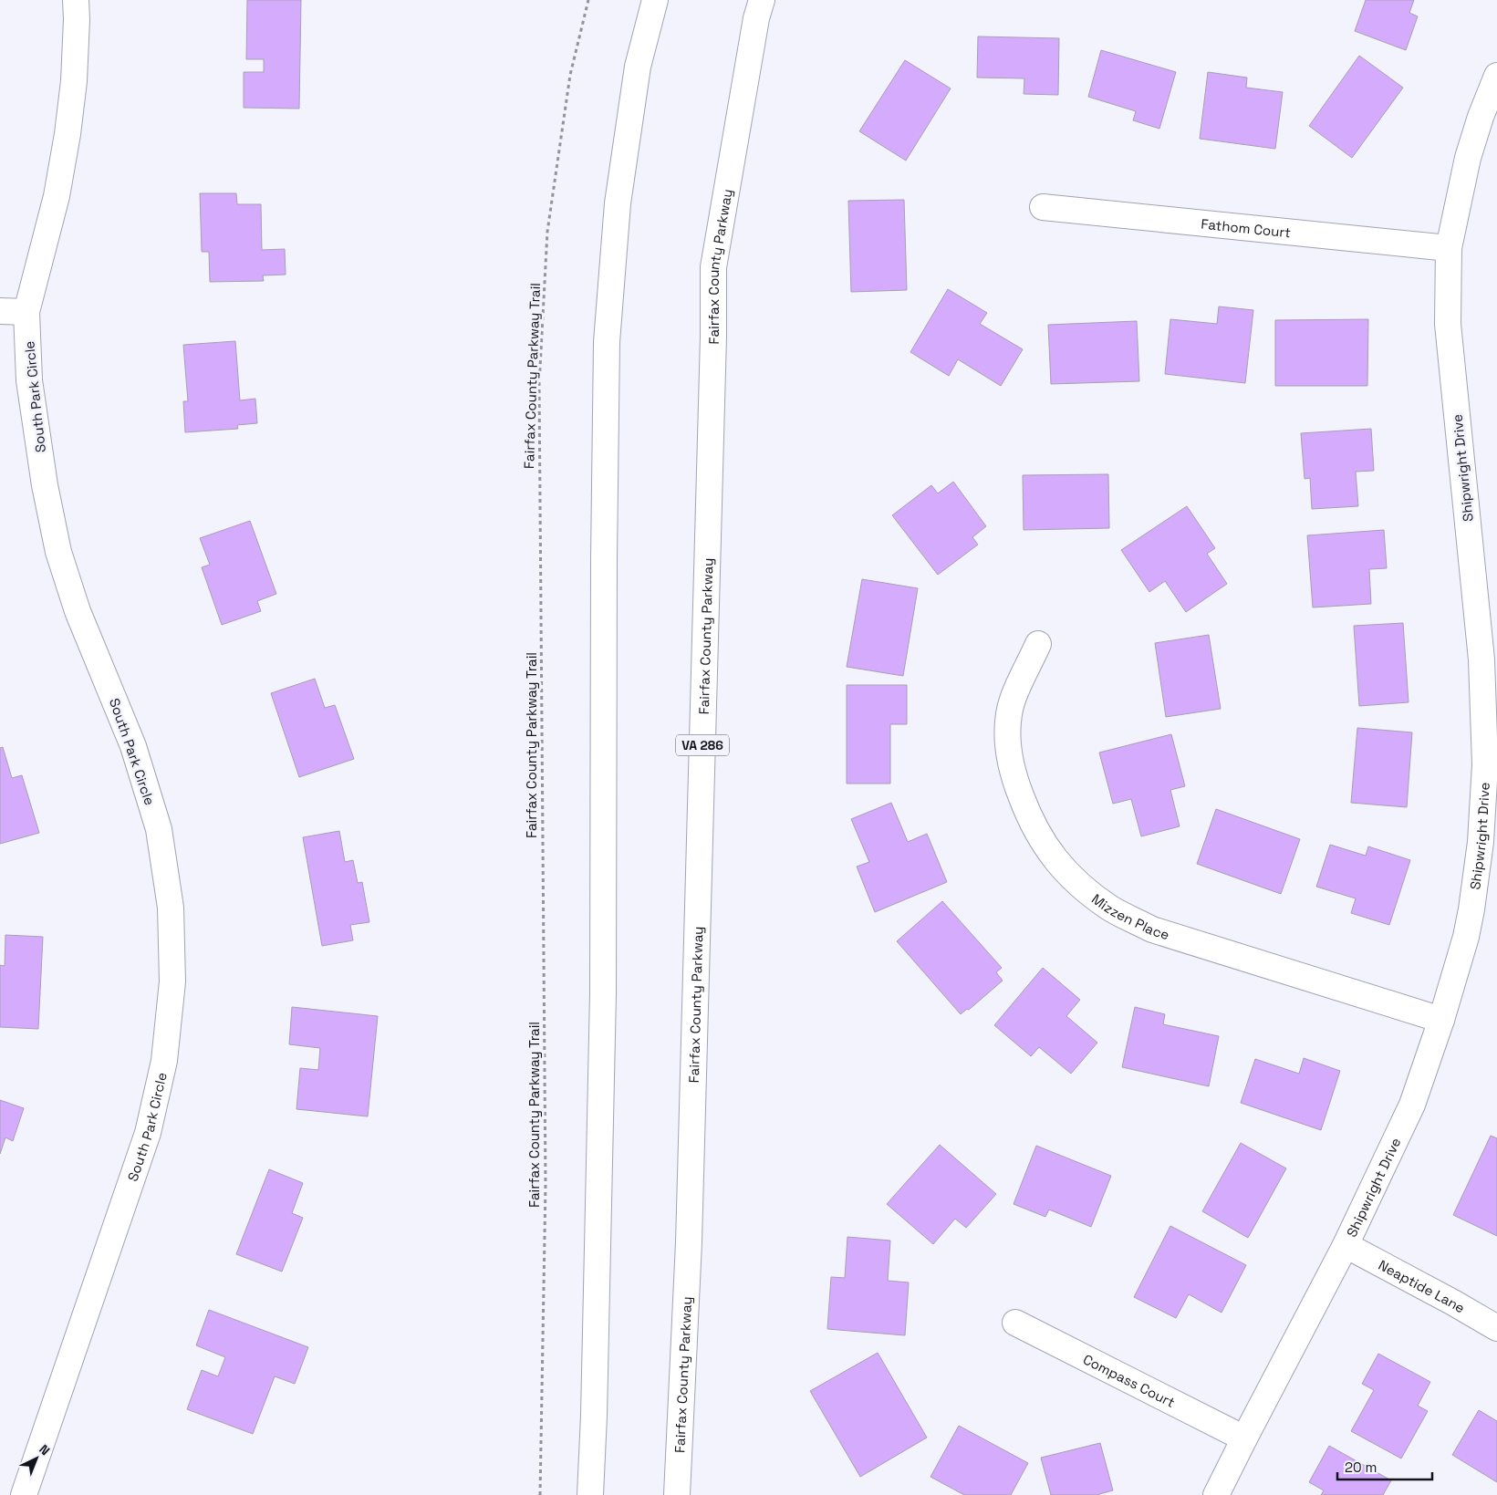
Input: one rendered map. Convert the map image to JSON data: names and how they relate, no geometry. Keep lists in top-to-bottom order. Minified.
{"streets":{"main road":["Fathom Court","Fairfax County Parkway","South Park Circle","Shipwright Drive","VA 286","Mizzen Place","Neaptide Lane","Compass Court"],"path":["Fairfax County Parkway Trail"]},"crossings":[["Fathom Court","Shipwright Drive"],["Shipwright Drive","Mizzen Place"],["Shipwright Drive","Neaptide Lane"],["Shipwright Drive","Compass Court"]],"scale_bar":"20 m","north":"top right"}
